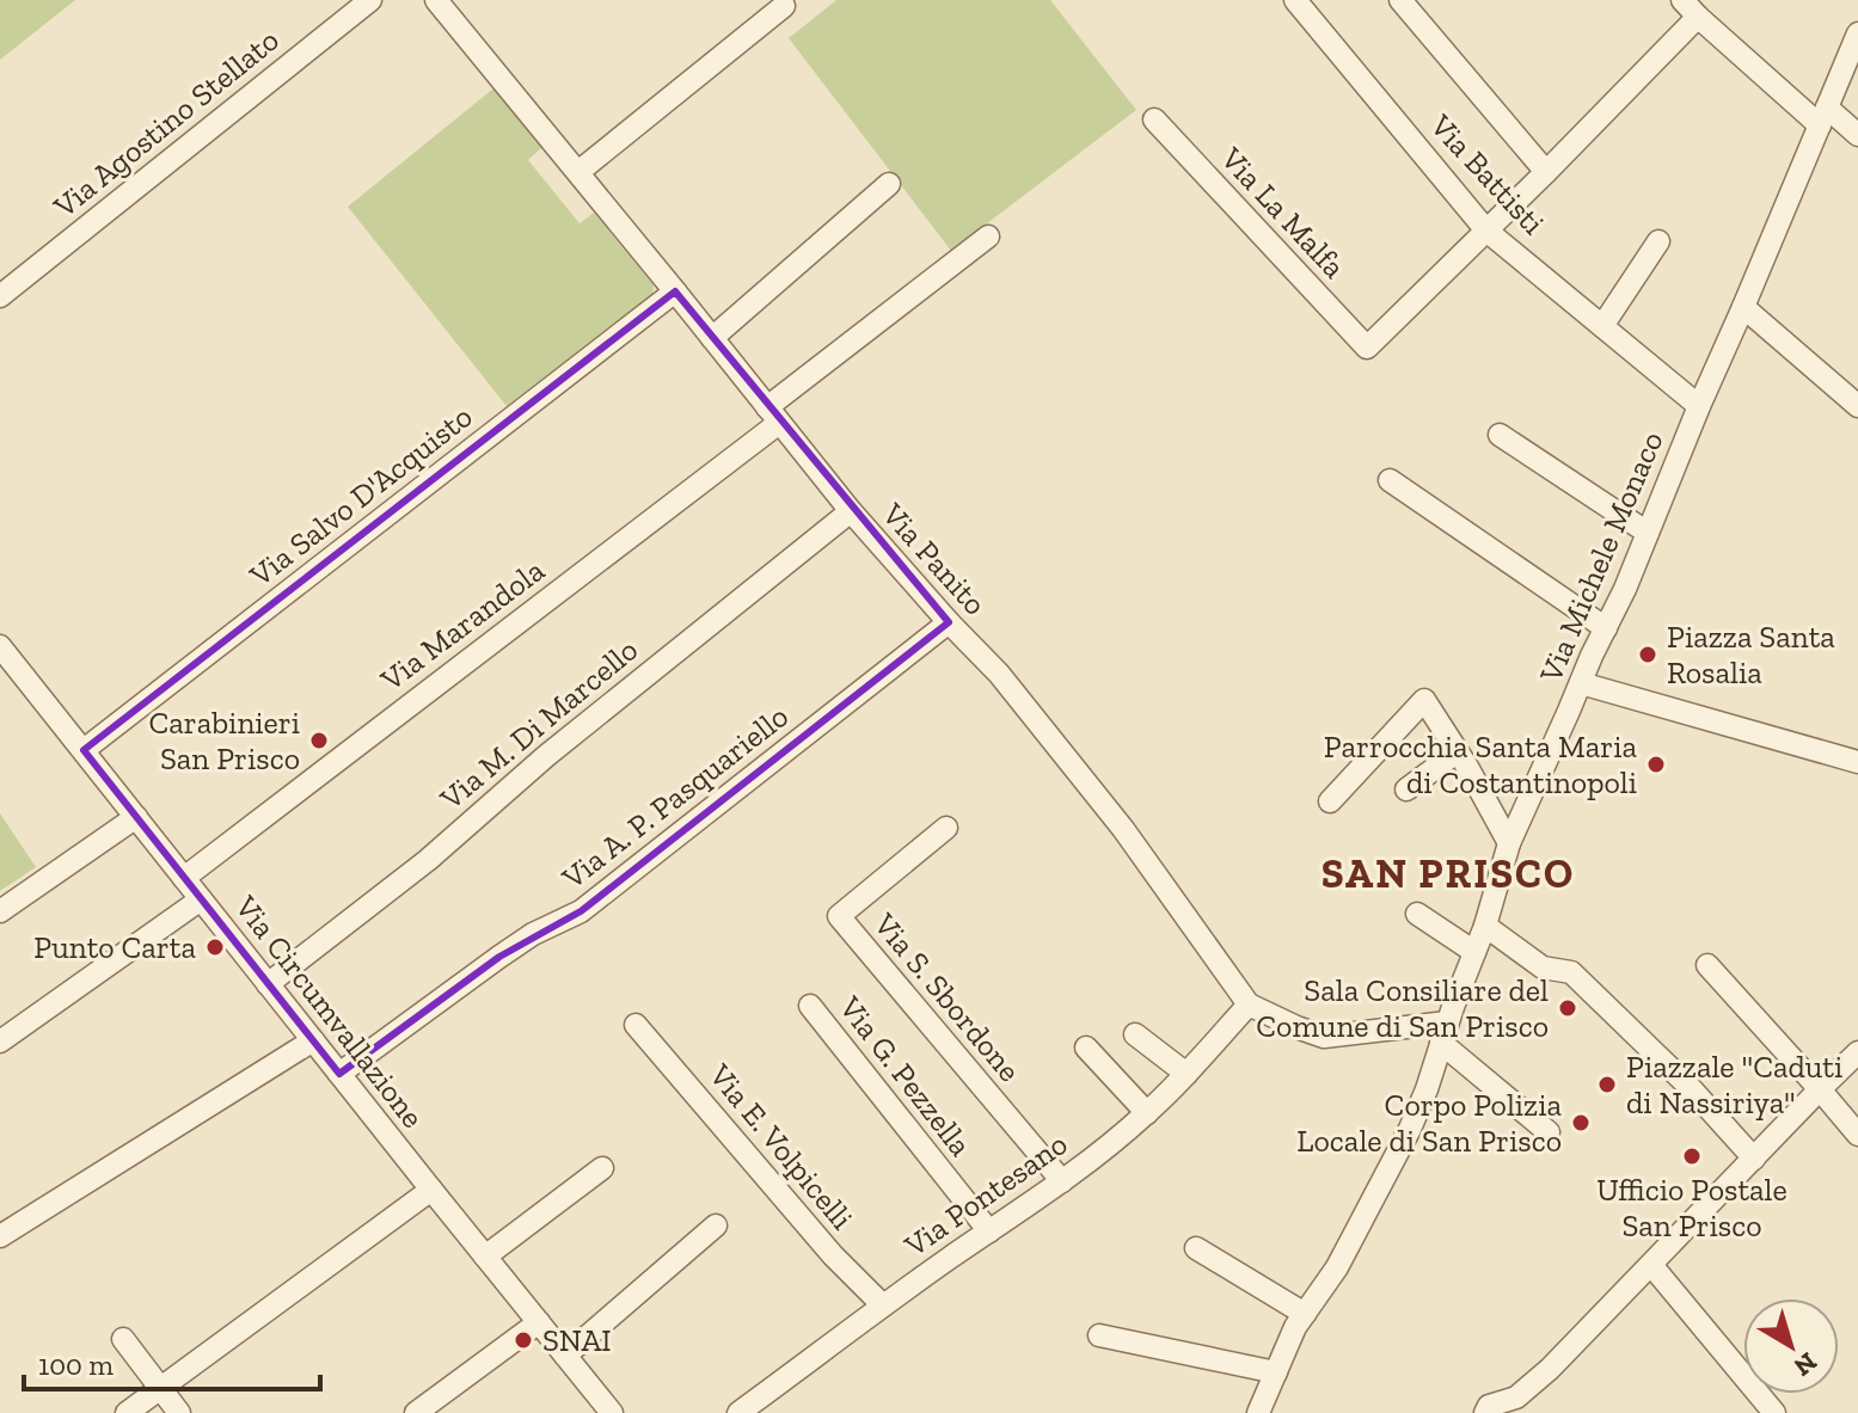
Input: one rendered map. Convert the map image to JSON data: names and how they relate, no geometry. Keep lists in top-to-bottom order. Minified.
{"streets":{"street":["Via Agostino Stellato","Via Battisti","Via La Malfa","Via Salvo D'Acquisto","Via Michele Monaco","Via Panito","Via Marandola","Via M. Di Marcello","Via A. P. Pasquariello","Via S. Sbordone","Via Circumvallazione","Via G. Pezzella","Via E. Volpicelli","Via Pontesano"]},"crossings":[["Via Battisti","Via La Malfa"],["Via Battisti","Via Michele Monaco"],["Via Salvo D'Acquisto","Via Panito"],["Via Salvo D'Acquisto","Via Circumvallazione"],["Via Michele Monaco","Via Panito"],["Via Panito","Via Marandola"],["Via Panito","Via M. Di Marcello"],["Via Panito","Via A. P. Pasquariello"],["Via Panito","Via Pontesano"],["Via Marandola","Via Circumvallazione"],["Via M. Di Marcello","Via Circumvallazione"],["Via A. P. Pasquariello","Via Circumvallazione"],["Via S. Sbordone","Via Pontesano"],["Via G. Pezzella","Via Pontesano"],["Via E. Volpicelli","Via Pontesano"]],"districts":["SAN PRISCO"],"places":["Piazza Santa Rosalia","Carabinieri San Prisco","Parrocchia Santa Maria di Costantinopoli","Punto Carta","Sala Consiliare del Comune di San Prisco","Piazzale \"Caduti di Nassiriya\"","Corpo Polizia Locale di San Prisco","Ufficio Postale San Prisco","SNAI"],"scale_bar":"100 m","north":"bottom right"}
